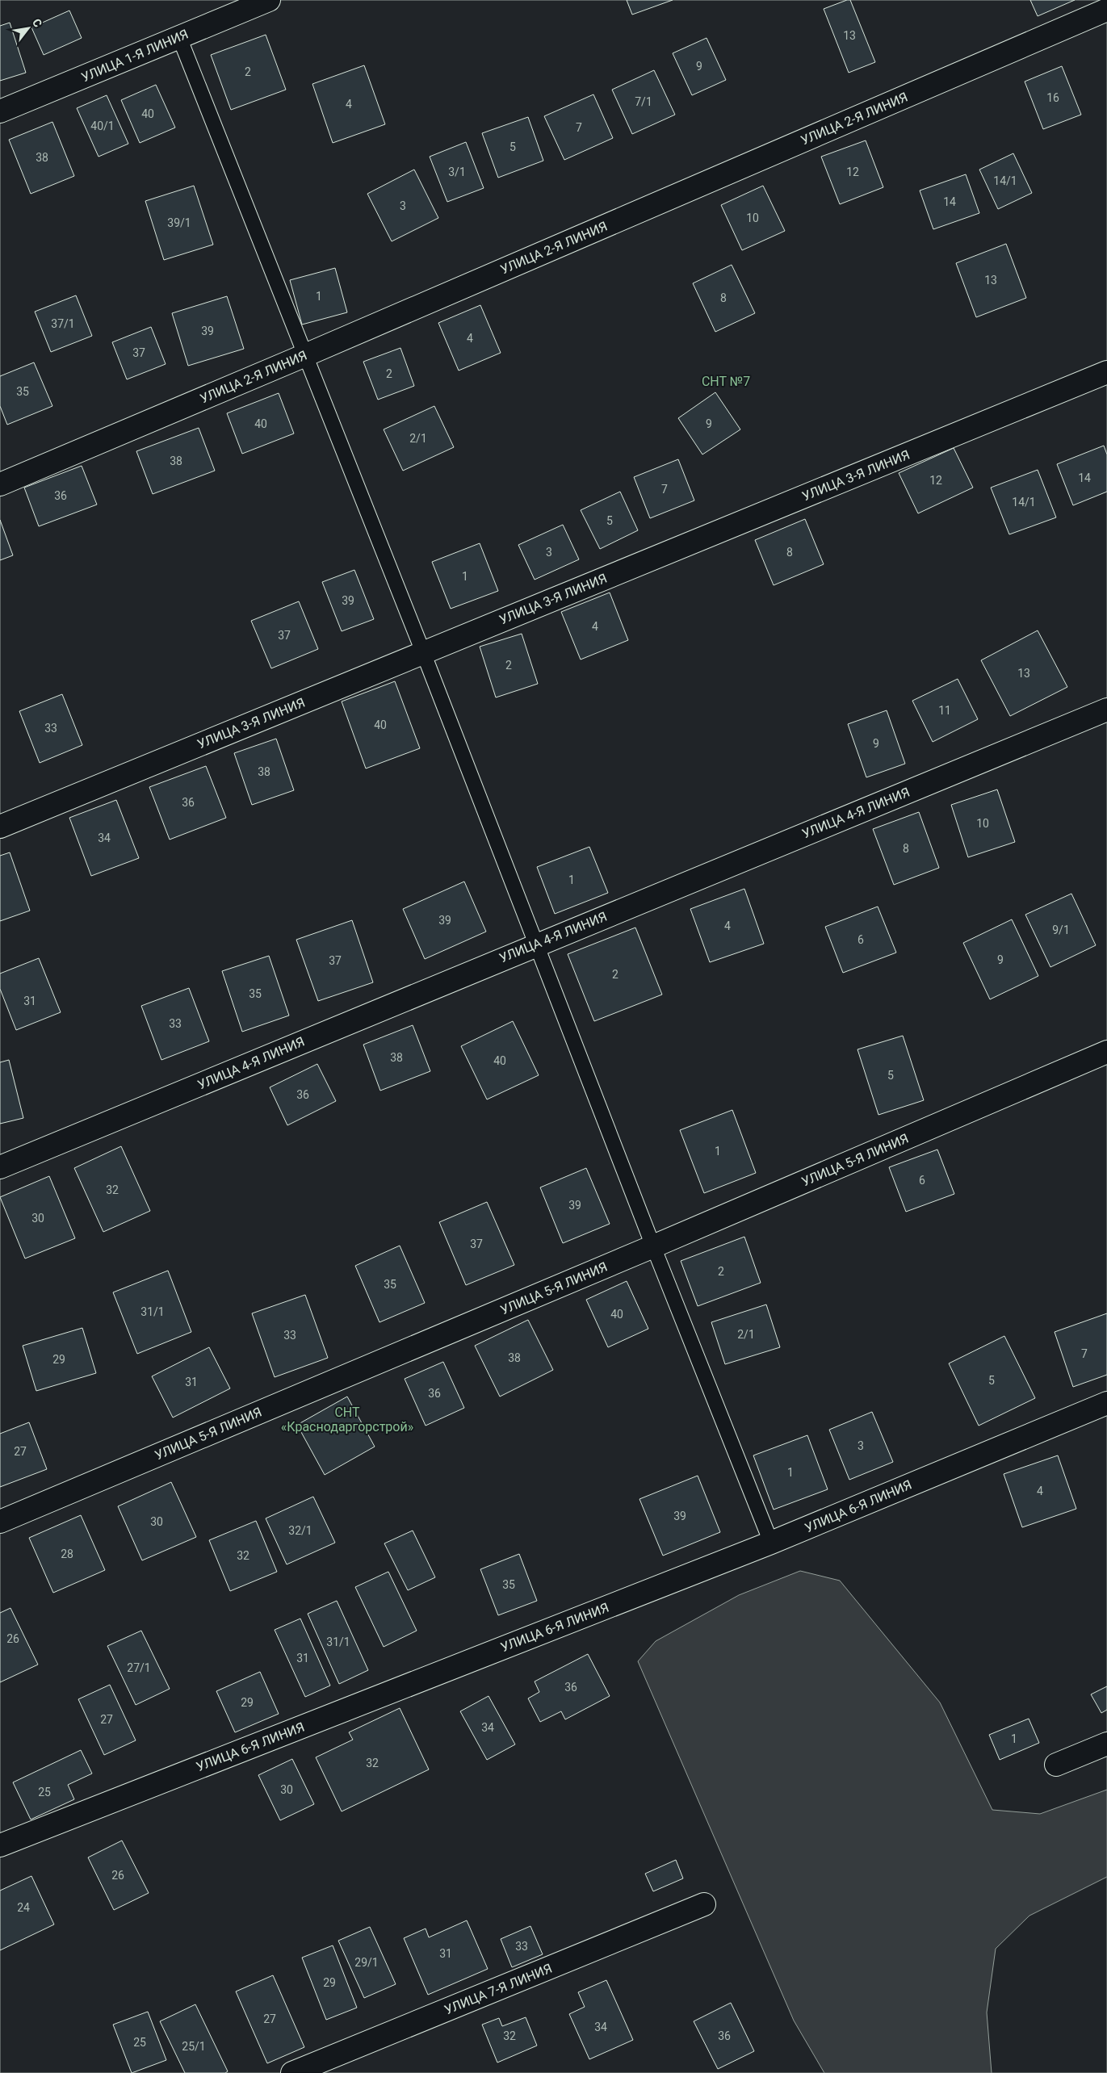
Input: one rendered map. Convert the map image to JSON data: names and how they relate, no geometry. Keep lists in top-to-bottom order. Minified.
{"streets":{"street":["УЛИЦА 1-Я ЛИНИЯ","УЛИЦА 2-Я ЛИНИЯ","УЛИЦА 3-Я ЛИНИЯ","УЛИЦА 4-Я ЛИНИЯ","УЛИЦА 5-Я ЛИНИЯ","УЛИЦА 6-Я ЛИНИЯ","УЛИЦА 7-Я ЛИНИЯ"]},"parks":["СНТ №7","СНТ «Краснодаргорстрой»"],"house_numbers":["13","9","2","16","7/1","4","40","40/1","7","5","38","3/1","12","14/1","14","3","10","39/1","13","1","8","37/1","39","4","37","2","35","40","9","2/1","38","14","12","7","36","14/1","5","3","8","1","39","4","37","2","13","11","40","33","9","38","36","10","34","8","1","39","4","9/1","6","9","37","2","35","31","33","38","40","5","36","1","6","32","39","30","37","2","35","31/1","40","2/1","33","7","38","29","5","31","36","3","27","1","4","39","30","32/1","28","32","35","26","31/1","31","27/1","36","29","27","34","1","32","30","25","26","24","33","31","29/1","29","27","34","32","36","25","25/1"],"north":"top right"}
